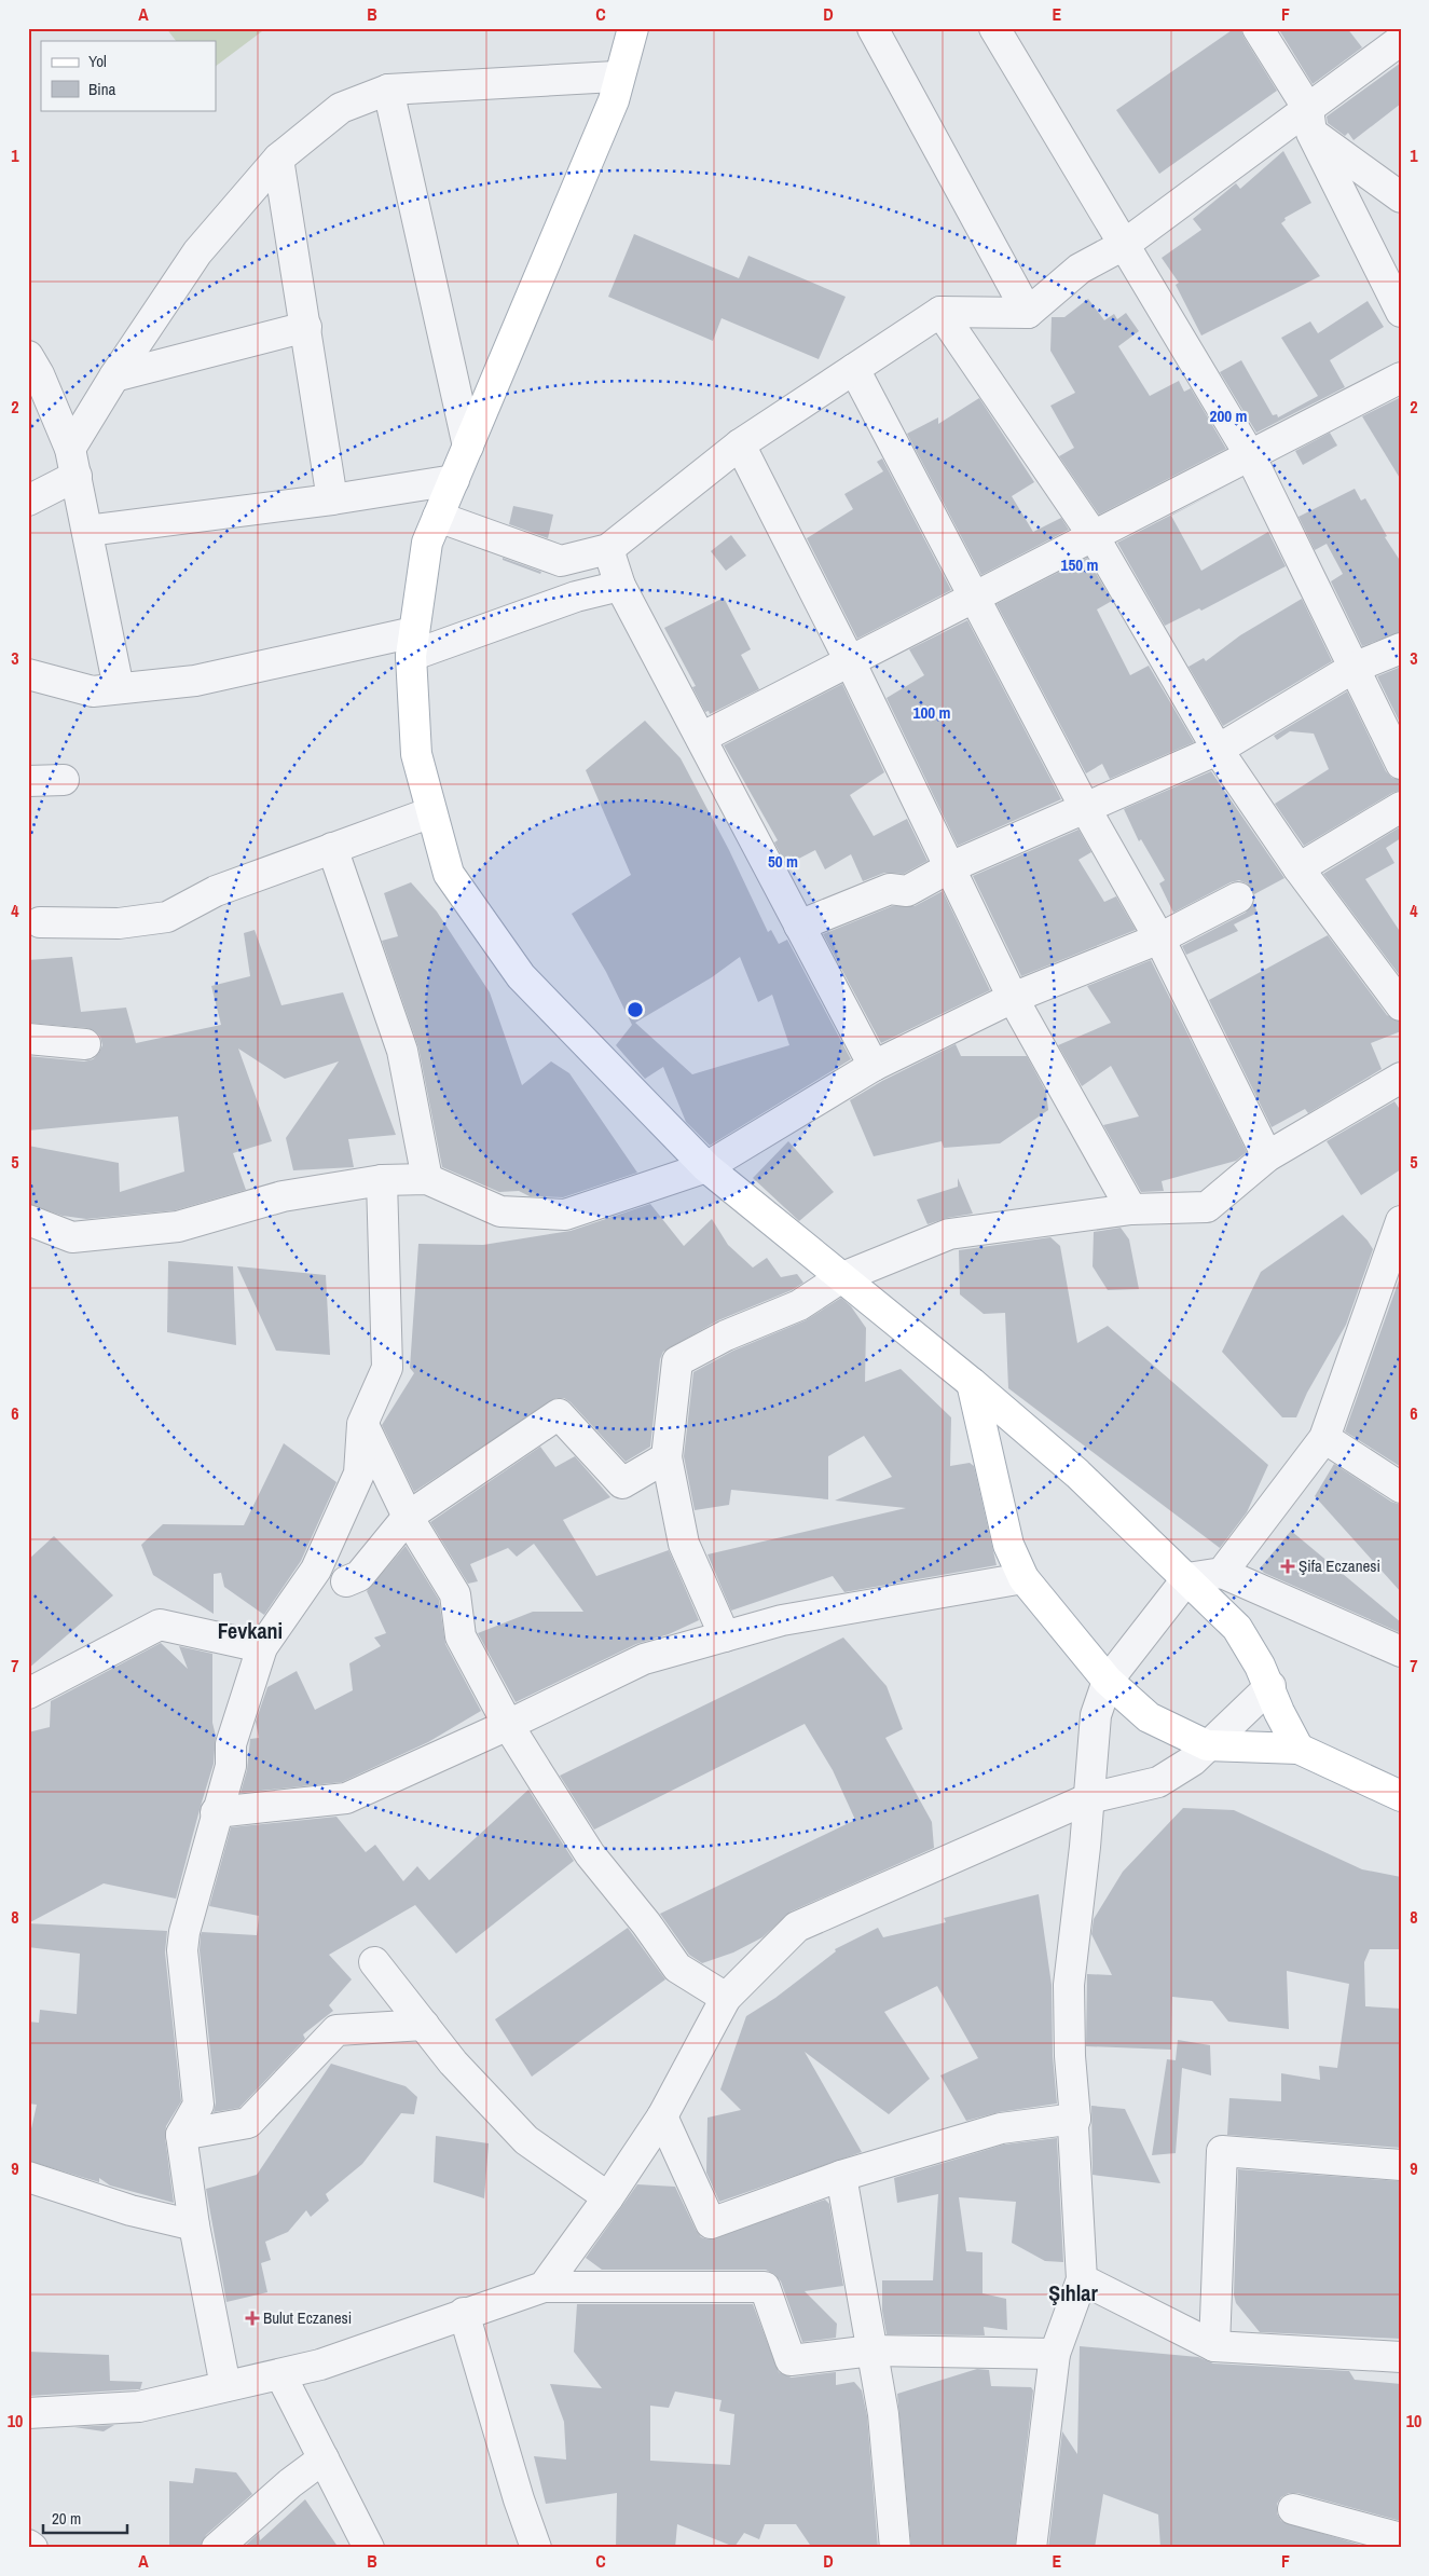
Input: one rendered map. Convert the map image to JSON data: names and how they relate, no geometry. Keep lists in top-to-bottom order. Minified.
{"districts":["Fevkani","Şıhlar"],"places":{"health":["Şifa Eczanesi","Bulut Eczanesi"]},"legend":["Yol","Bina"],"scale_bar":"20 m","grid":{"columns":["A","B","C","D","E","F"],"rows":["1","2","3","4","5","6","7","8","9","10"]},"rings":["200 m","150 m","100 m","50 m"]}
